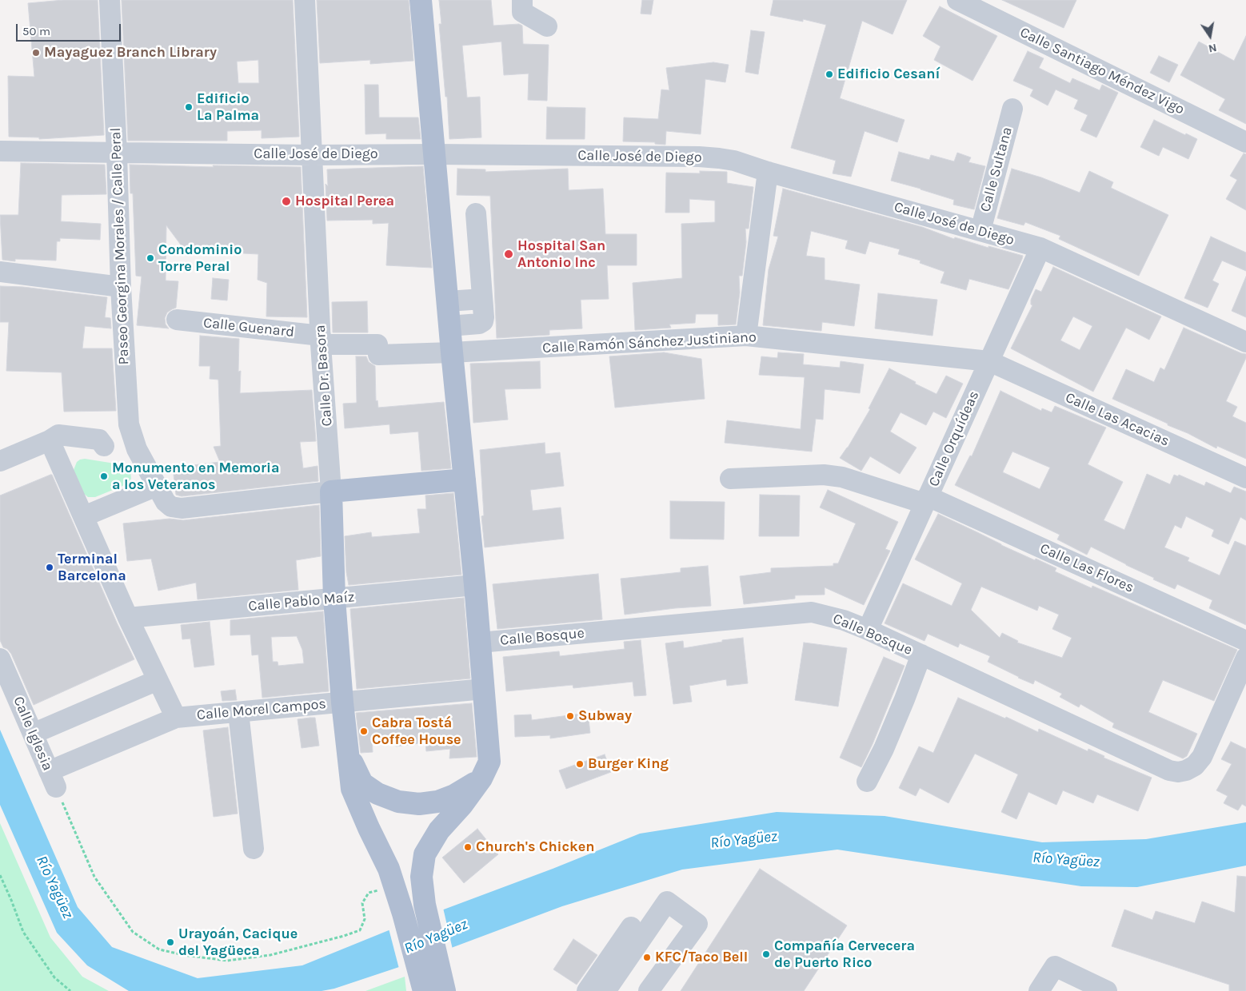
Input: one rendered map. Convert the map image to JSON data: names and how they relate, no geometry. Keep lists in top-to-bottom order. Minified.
{"streets":{"main road":["Calle Dr. Basora"],"street":["Calle Santiago Méndez Vigo","Calle José de Diego","Calle Sultana","Paseo Georgina Morales / Calle Peral","Calle Guenard","Calle Ramón Sánchez Justiniano","Calle Las Acacias","Calle Orquídeas","Calle Las Flores","Calle Pablo Maíz","Calle Bosque","Calle Morel Campos","Calle Iglesia"]},"crossings":[["Calle José de Diego","Calle Sultana"],["Calle José de Diego","Paseo Georgina Morales / Calle Peral"],["Calle José de Diego","Calle Dr. Basora"],["Calle José de Diego","Calle Orquídeas"],["Paseo Georgina Morales / Calle Peral","Calle Dr. Basora"],["Calle Guenard","Calle Ramón Sánchez Justiniano"],["Calle Guenard","Calle Dr. Basora"],["Calle Ramón Sánchez Justiniano","Calle Las Acacias"],["Calle Ramón Sánchez Justiniano","Calle Orquídeas"],["Calle Dr. Basora","Calle Pablo Maíz"],["Calle Dr. Basora","Calle Morel Campos"],["Calle Las Acacias","Calle Orquídeas"],["Calle Orquídeas","Calle Las Flores"],["Calle Orquídeas","Calle Bosque"],["Calle Morel Campos","Calle Iglesia"]],"water":["Río Yagüez"],"places":["Mayaguez Branch Library","Edificio Cesaní","Edificio La Palma","Hospital Perea","Hospital San Antonio Inc","Condominio Torre Peral","Monumento en Memoria a los Veteranos","Terminal Barcelona","Subway","Cabra Tostá Coffee House","Burger King","Church's Chicken","Urayoán, Cacique del Yagüeca","Compañía Cervecera de Puerto Rico","KFC/Taco Bell"],"scale_bar":"50 m","north":"bottom"}
